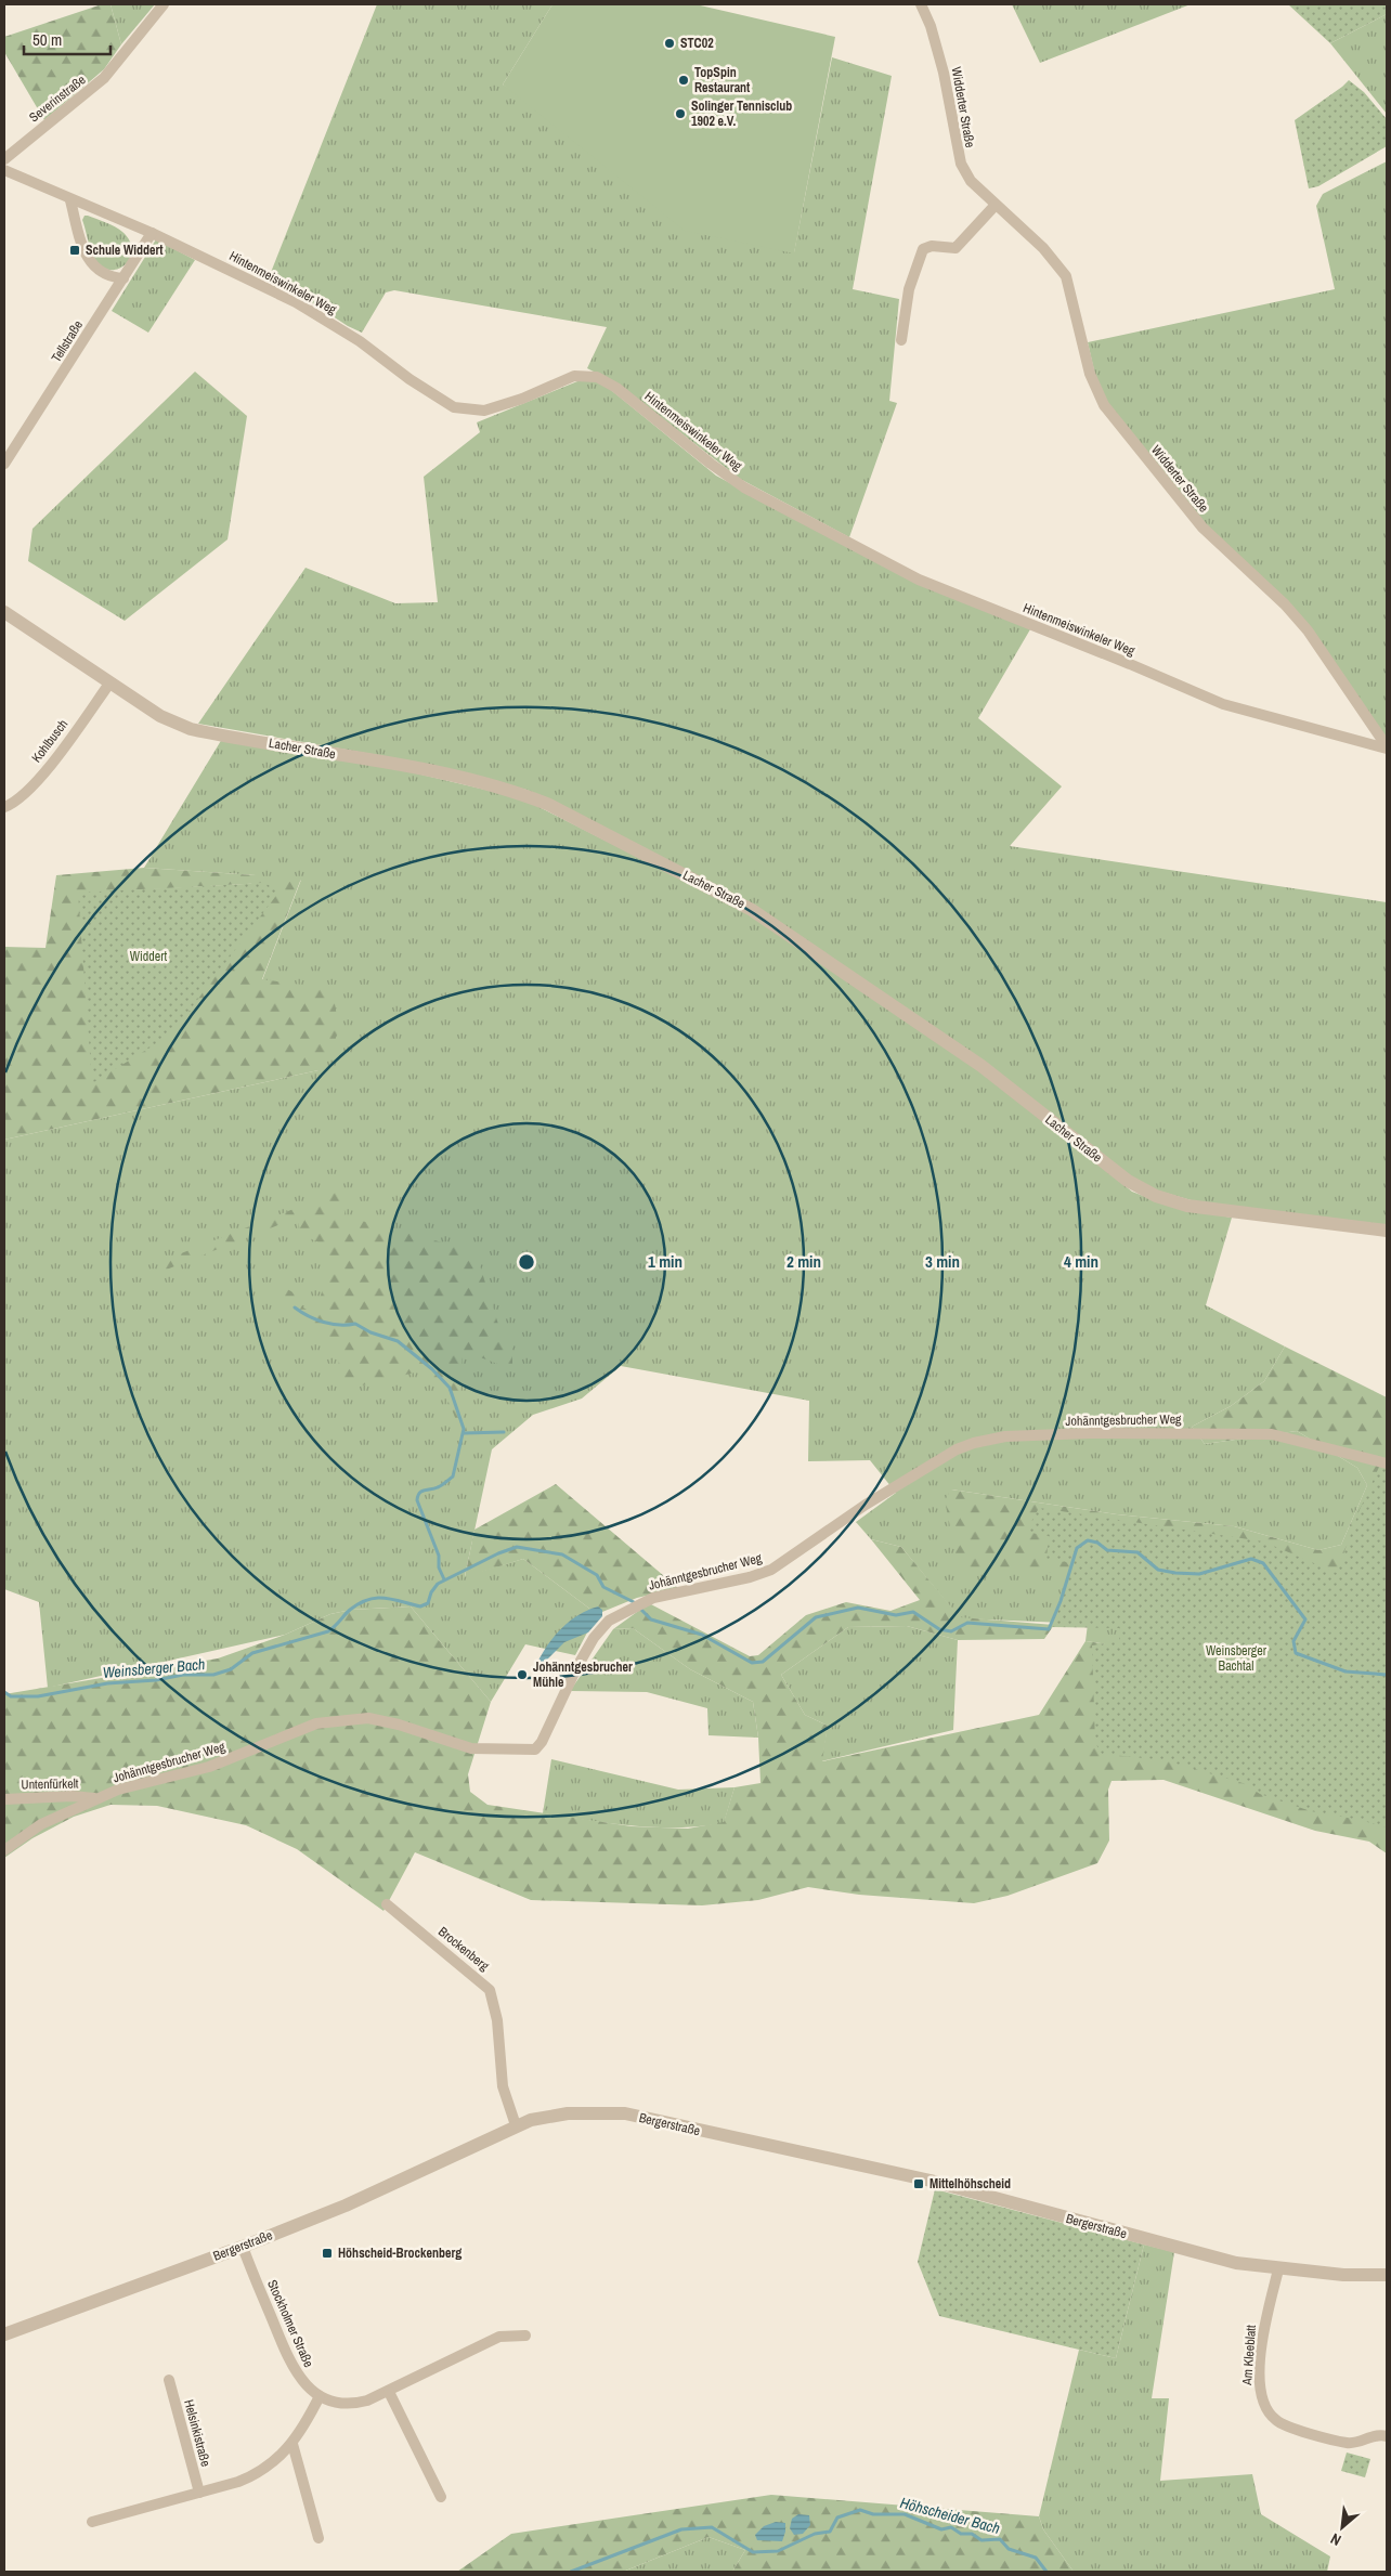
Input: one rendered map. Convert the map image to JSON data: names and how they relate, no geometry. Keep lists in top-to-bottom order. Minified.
{"streets":{"street":["Severinstraße","Widderter Straße","Hintenmeiswinkeler Weg","Tellstraße","Kohlbusch","Lacher Straße","Johänntgesbrucher Weg","Untenfürkelt","Brockenberg","Bergerstraße","Stockholmer Straße","Am Kleeblatt","Helsinkistraße"]},"crossings":[["Widderter Straße","Hintenmeiswinkeler Weg"],["Hintenmeiswinkeler Weg","Tellstraße"],["Kohlbusch","Lacher Straße"],["Johänntgesbrucher Weg","Untenfürkelt"],["Brockenberg","Bergerstraße"],["Bergerstraße","Stockholmer Straße"],["Bergerstraße","Am Kleeblatt"]],"water":["Weinsberger Bach","Höhscheider Bach"],"parks":["Widdert","Weinsberger Bachtal"],"places":{"other":["STC02","TopSpin Restaurant","Solinger Tennisclub 1902 e.V.","Johänntgesbrucher Mühle"],"transit":["Schule Widdert","Mittelhöhscheid","Höhscheid-Brockenberg"]},"scale_bar":"50 m","north":"bottom left","rings":["1 min","2 min","3 min","4 min"]}
